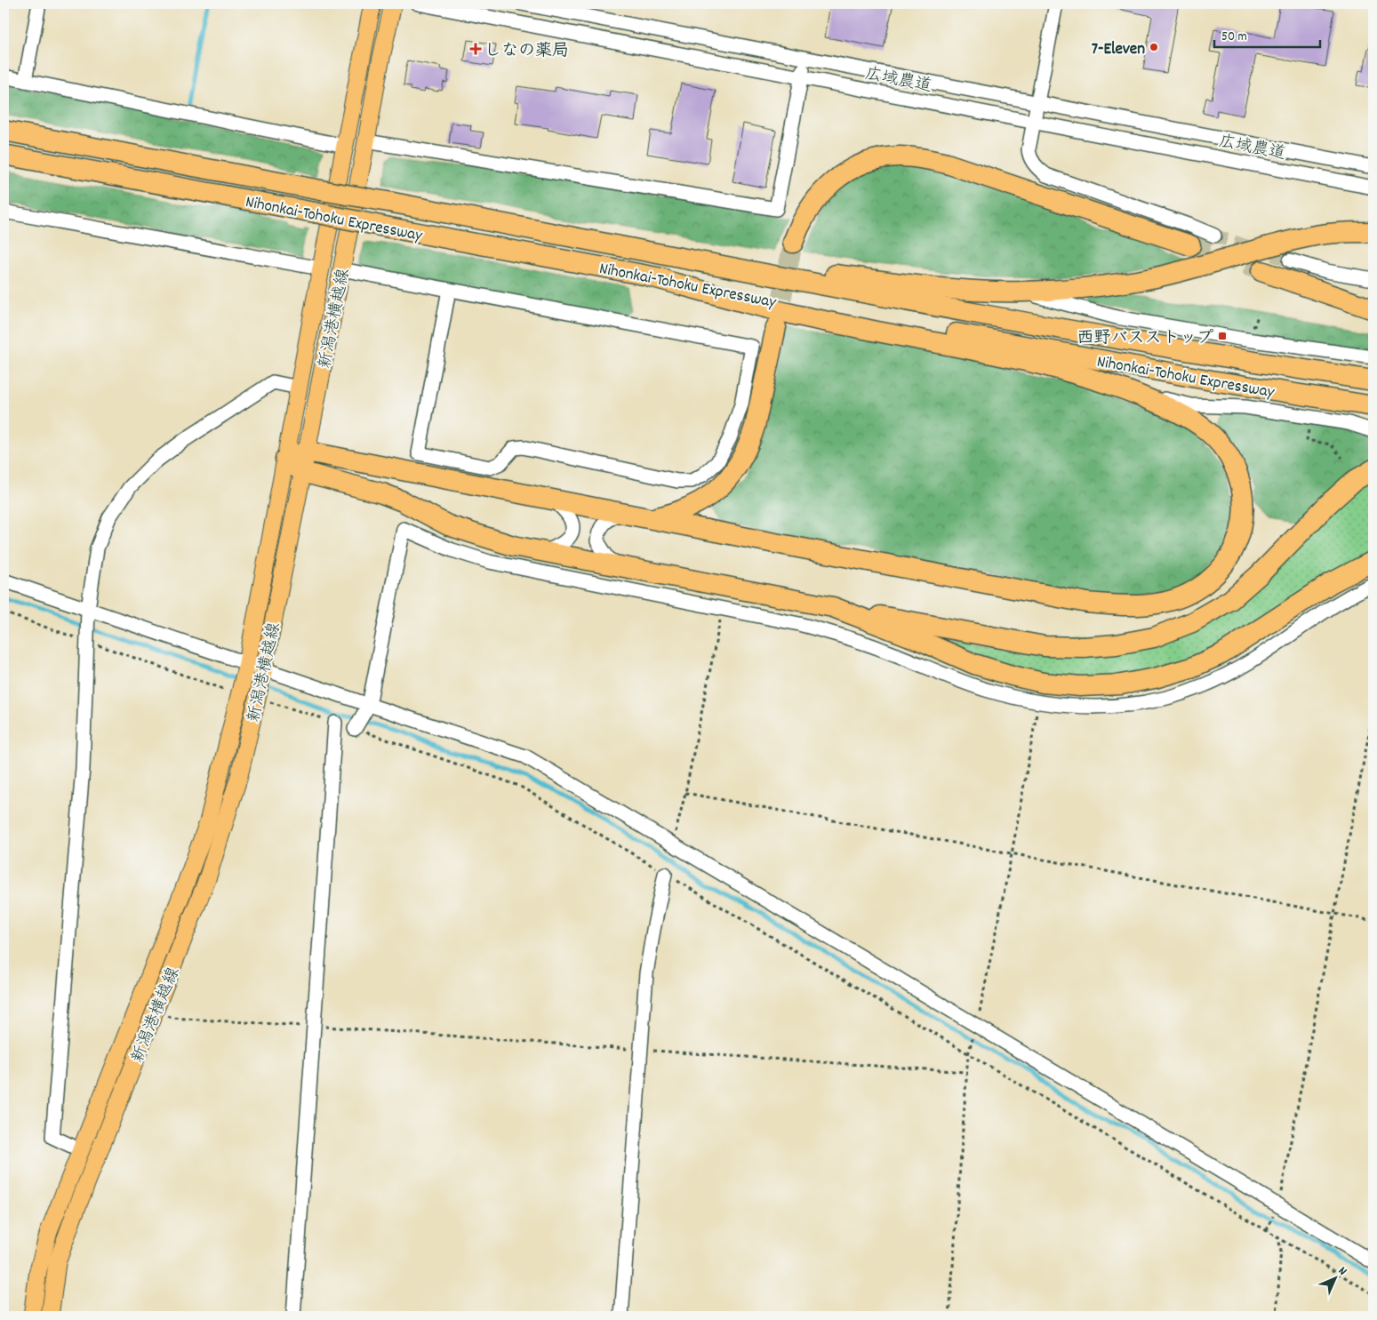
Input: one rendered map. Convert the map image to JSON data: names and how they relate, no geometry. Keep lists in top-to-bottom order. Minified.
{"streets":{"highway":["Nihonkai-Tohoku Expressway"],"main road":["新潟港横越線"],"street":["広域農道"]},"places":{"other":["7-Eleven"],"health":["しなの薬局"],"transit":["西野バスストップ"]},"scale_bar":"50 m","north":"top right"}
